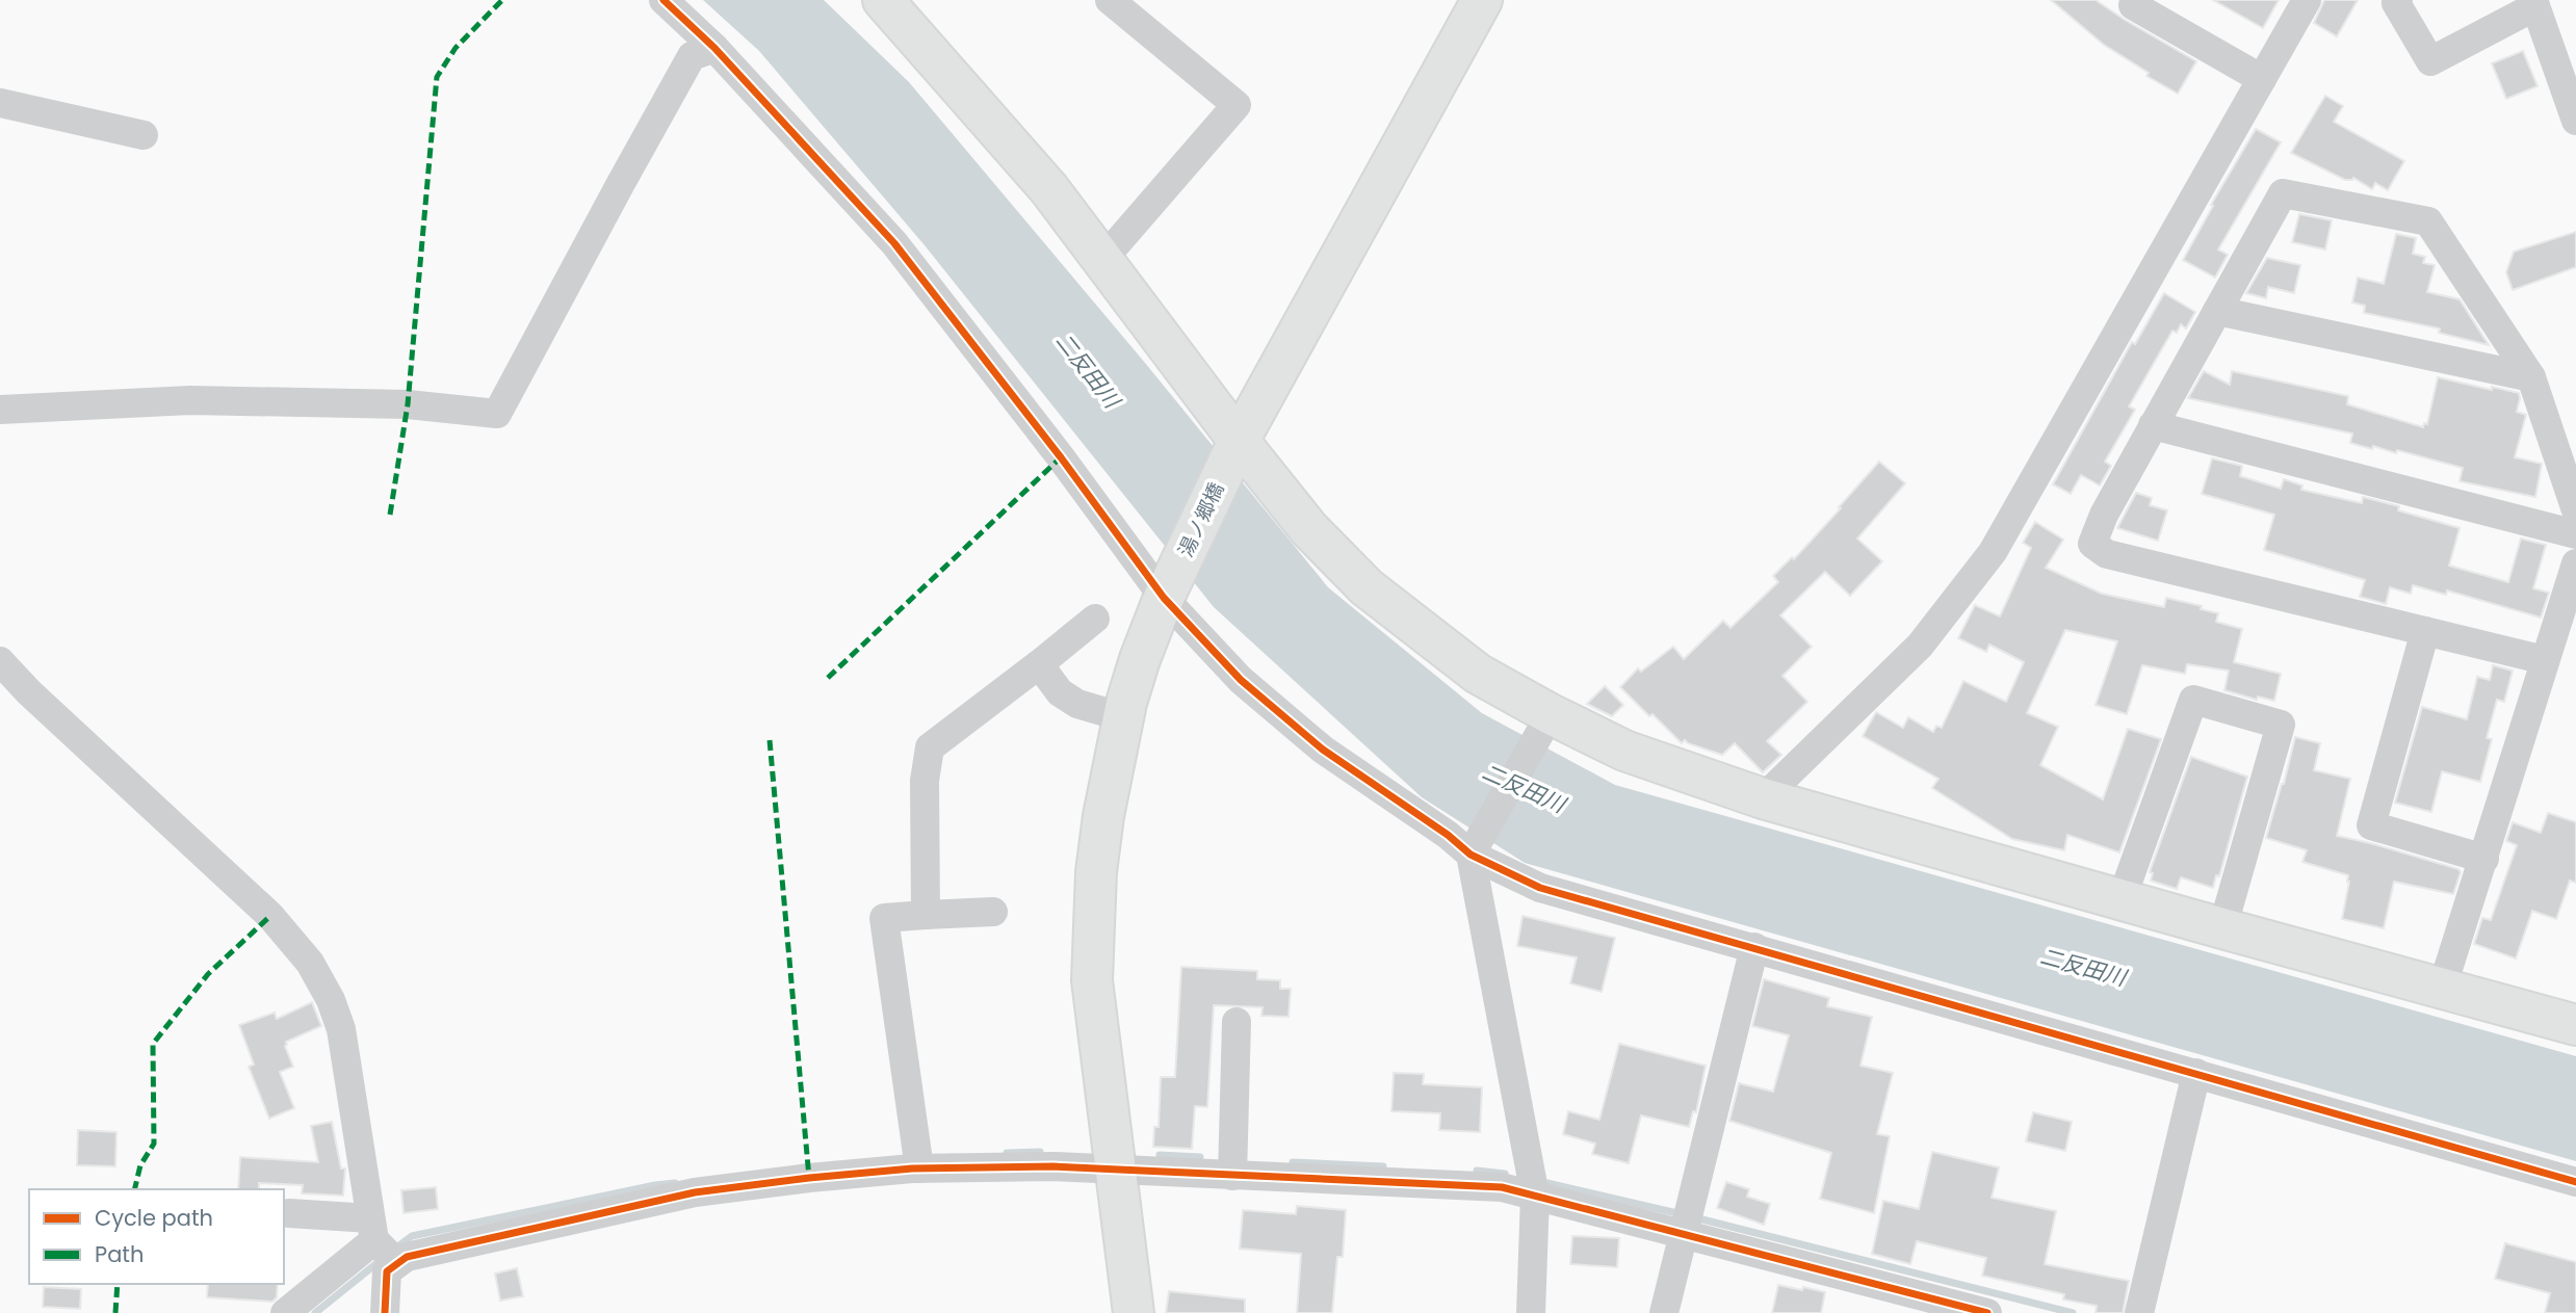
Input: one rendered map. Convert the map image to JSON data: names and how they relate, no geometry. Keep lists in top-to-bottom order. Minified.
{"streets":{"street":["湯ノ郷橋"]},"water":["二反田川"],"legend":["Cycle path","Path"]}
